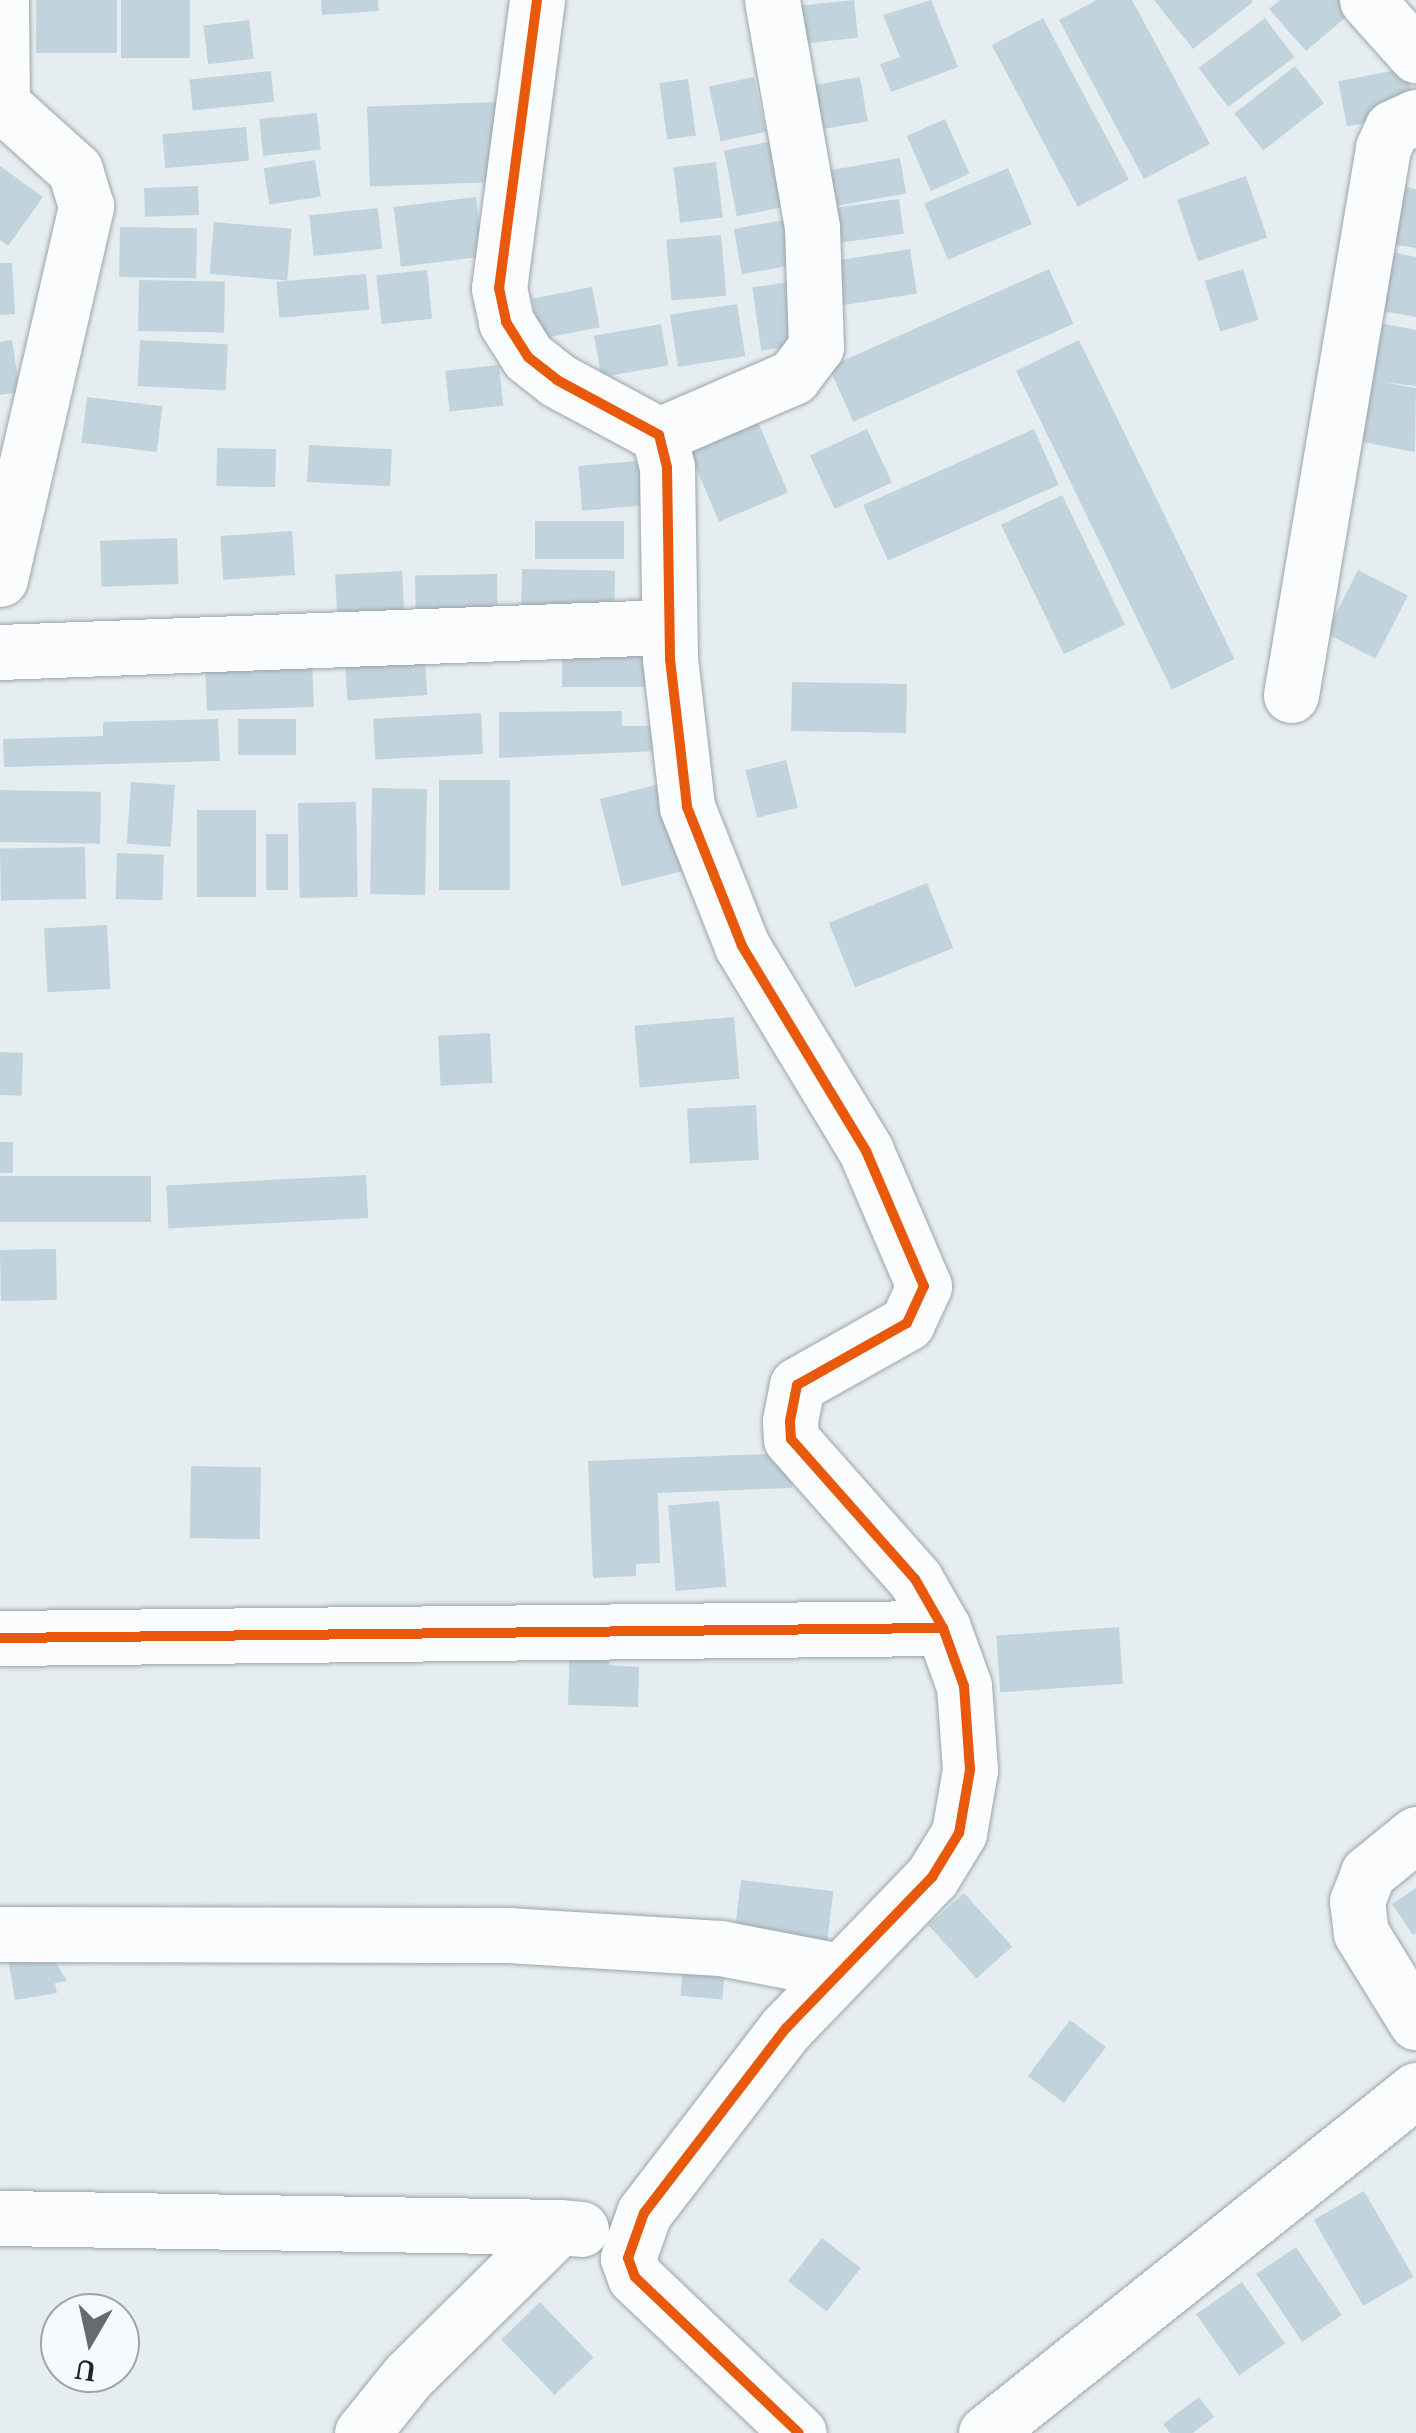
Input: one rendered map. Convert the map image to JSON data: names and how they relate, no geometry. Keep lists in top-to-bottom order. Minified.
{"north":"bottom"}
